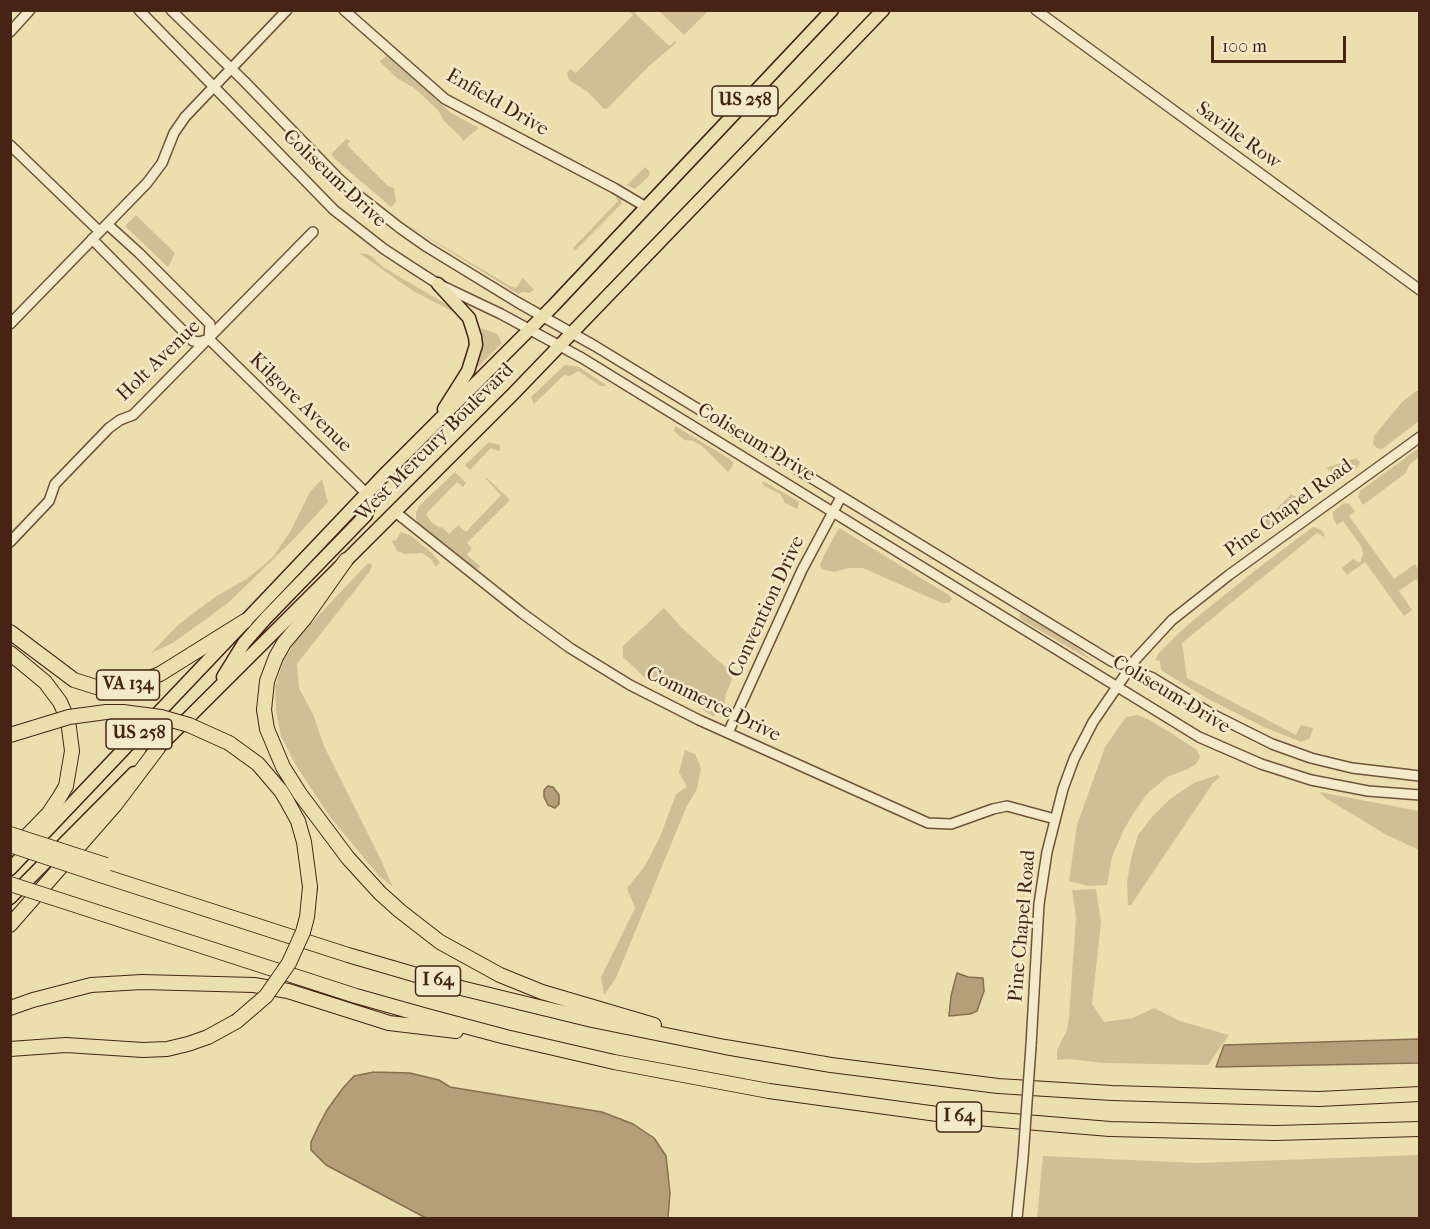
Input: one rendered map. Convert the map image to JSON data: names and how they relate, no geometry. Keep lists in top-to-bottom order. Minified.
{"streets":{"highway":["VA 134","I 64"],"main road":["US 258","West Mercury Boulevard"],"street":["Enfield Drive","Saville Row","Coliseum Drive","Holt Avenue","Kilgore Avenue","Pine Chapel Road","Convention Drive","Commerce Drive"]},"crossings":[["Enfield Drive","West Mercury Boulevard"],["Coliseum Drive","West Mercury Boulevard"],["Coliseum Drive","Pine Chapel Road"],["Coliseum Drive","Convention Drive"],["Holt Avenue","Kilgore Avenue"],["Kilgore Avenue","West Mercury Boulevard"],["West Mercury Boulevard","VA 134"],["West Mercury Boulevard","Commerce Drive"],["Pine Chapel Road","Commerce Drive"],["Convention Drive","Commerce Drive"]],"scale_bar":"100 m"}
